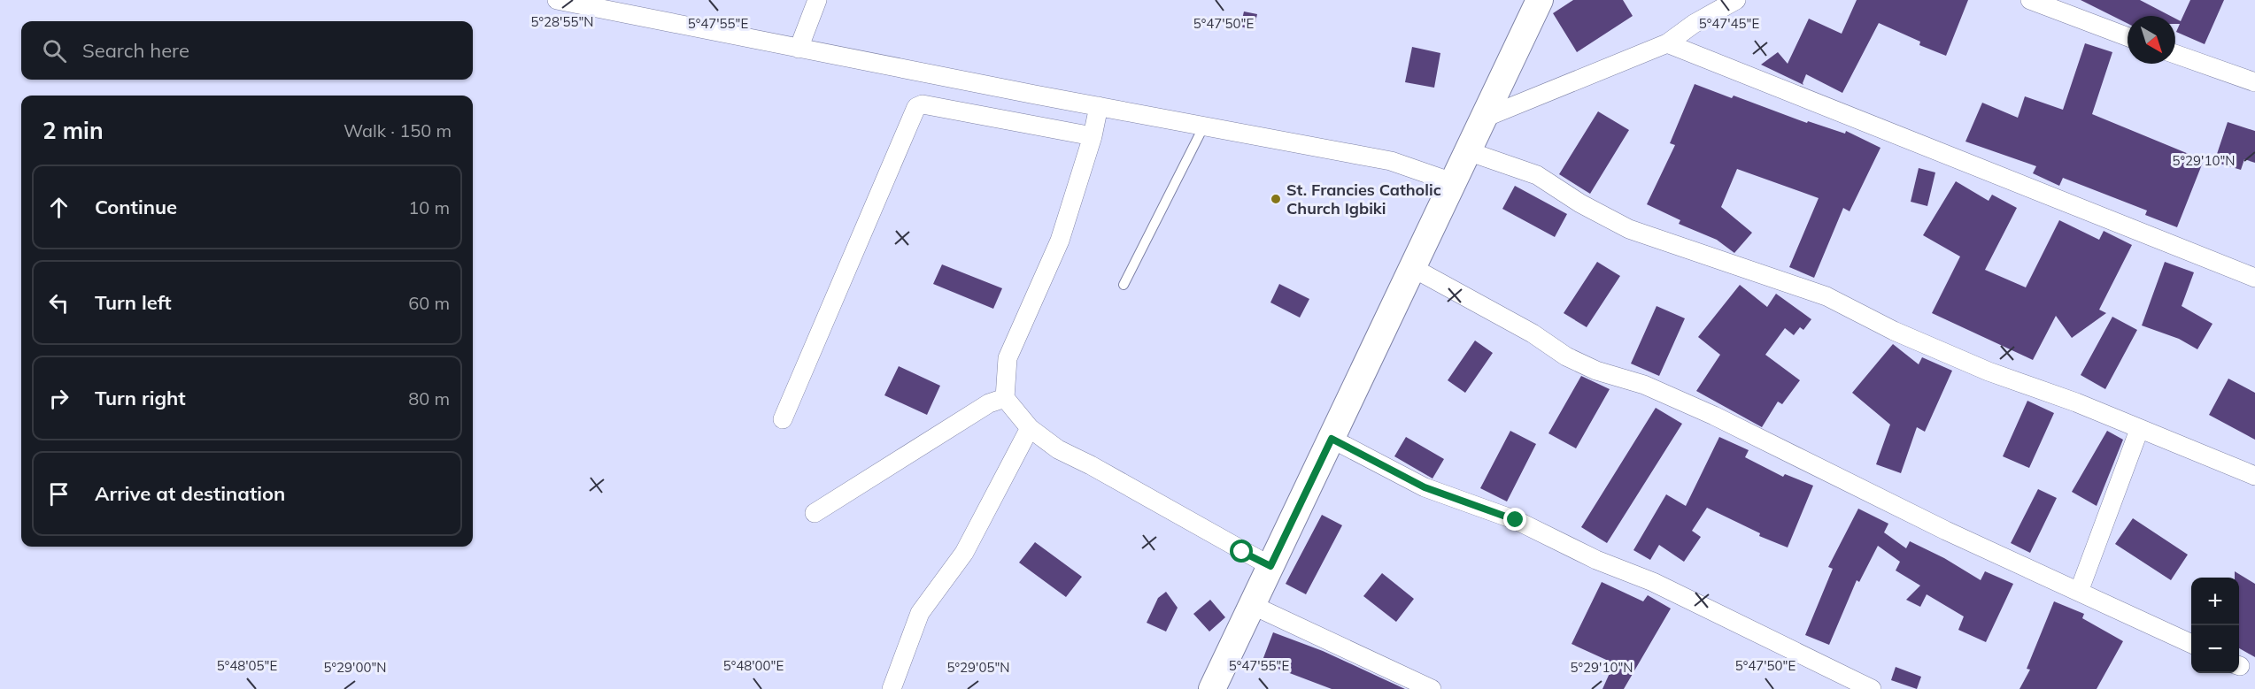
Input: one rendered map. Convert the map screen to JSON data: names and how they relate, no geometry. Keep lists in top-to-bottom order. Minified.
{"places":["St. Francies Catholic Church Igbiki"],"north":"bottom right","page":{"search":"Search here","heading":["2 min","Walk · 150 m"],"list":[["Continue","10 m"],["Turn left","60 m"],["Turn right","80 m"],"Arrive at destination"],"map_buttons":["+","−"]},"coordinates":["5°28'55\"N","5°47'45\"E","5°47'55\"E","5°47'50\"E","5°29'10\"N","5°48'05\"E","5°48'00\"E","5°29'00\"N","5°29'05\"N"]}
